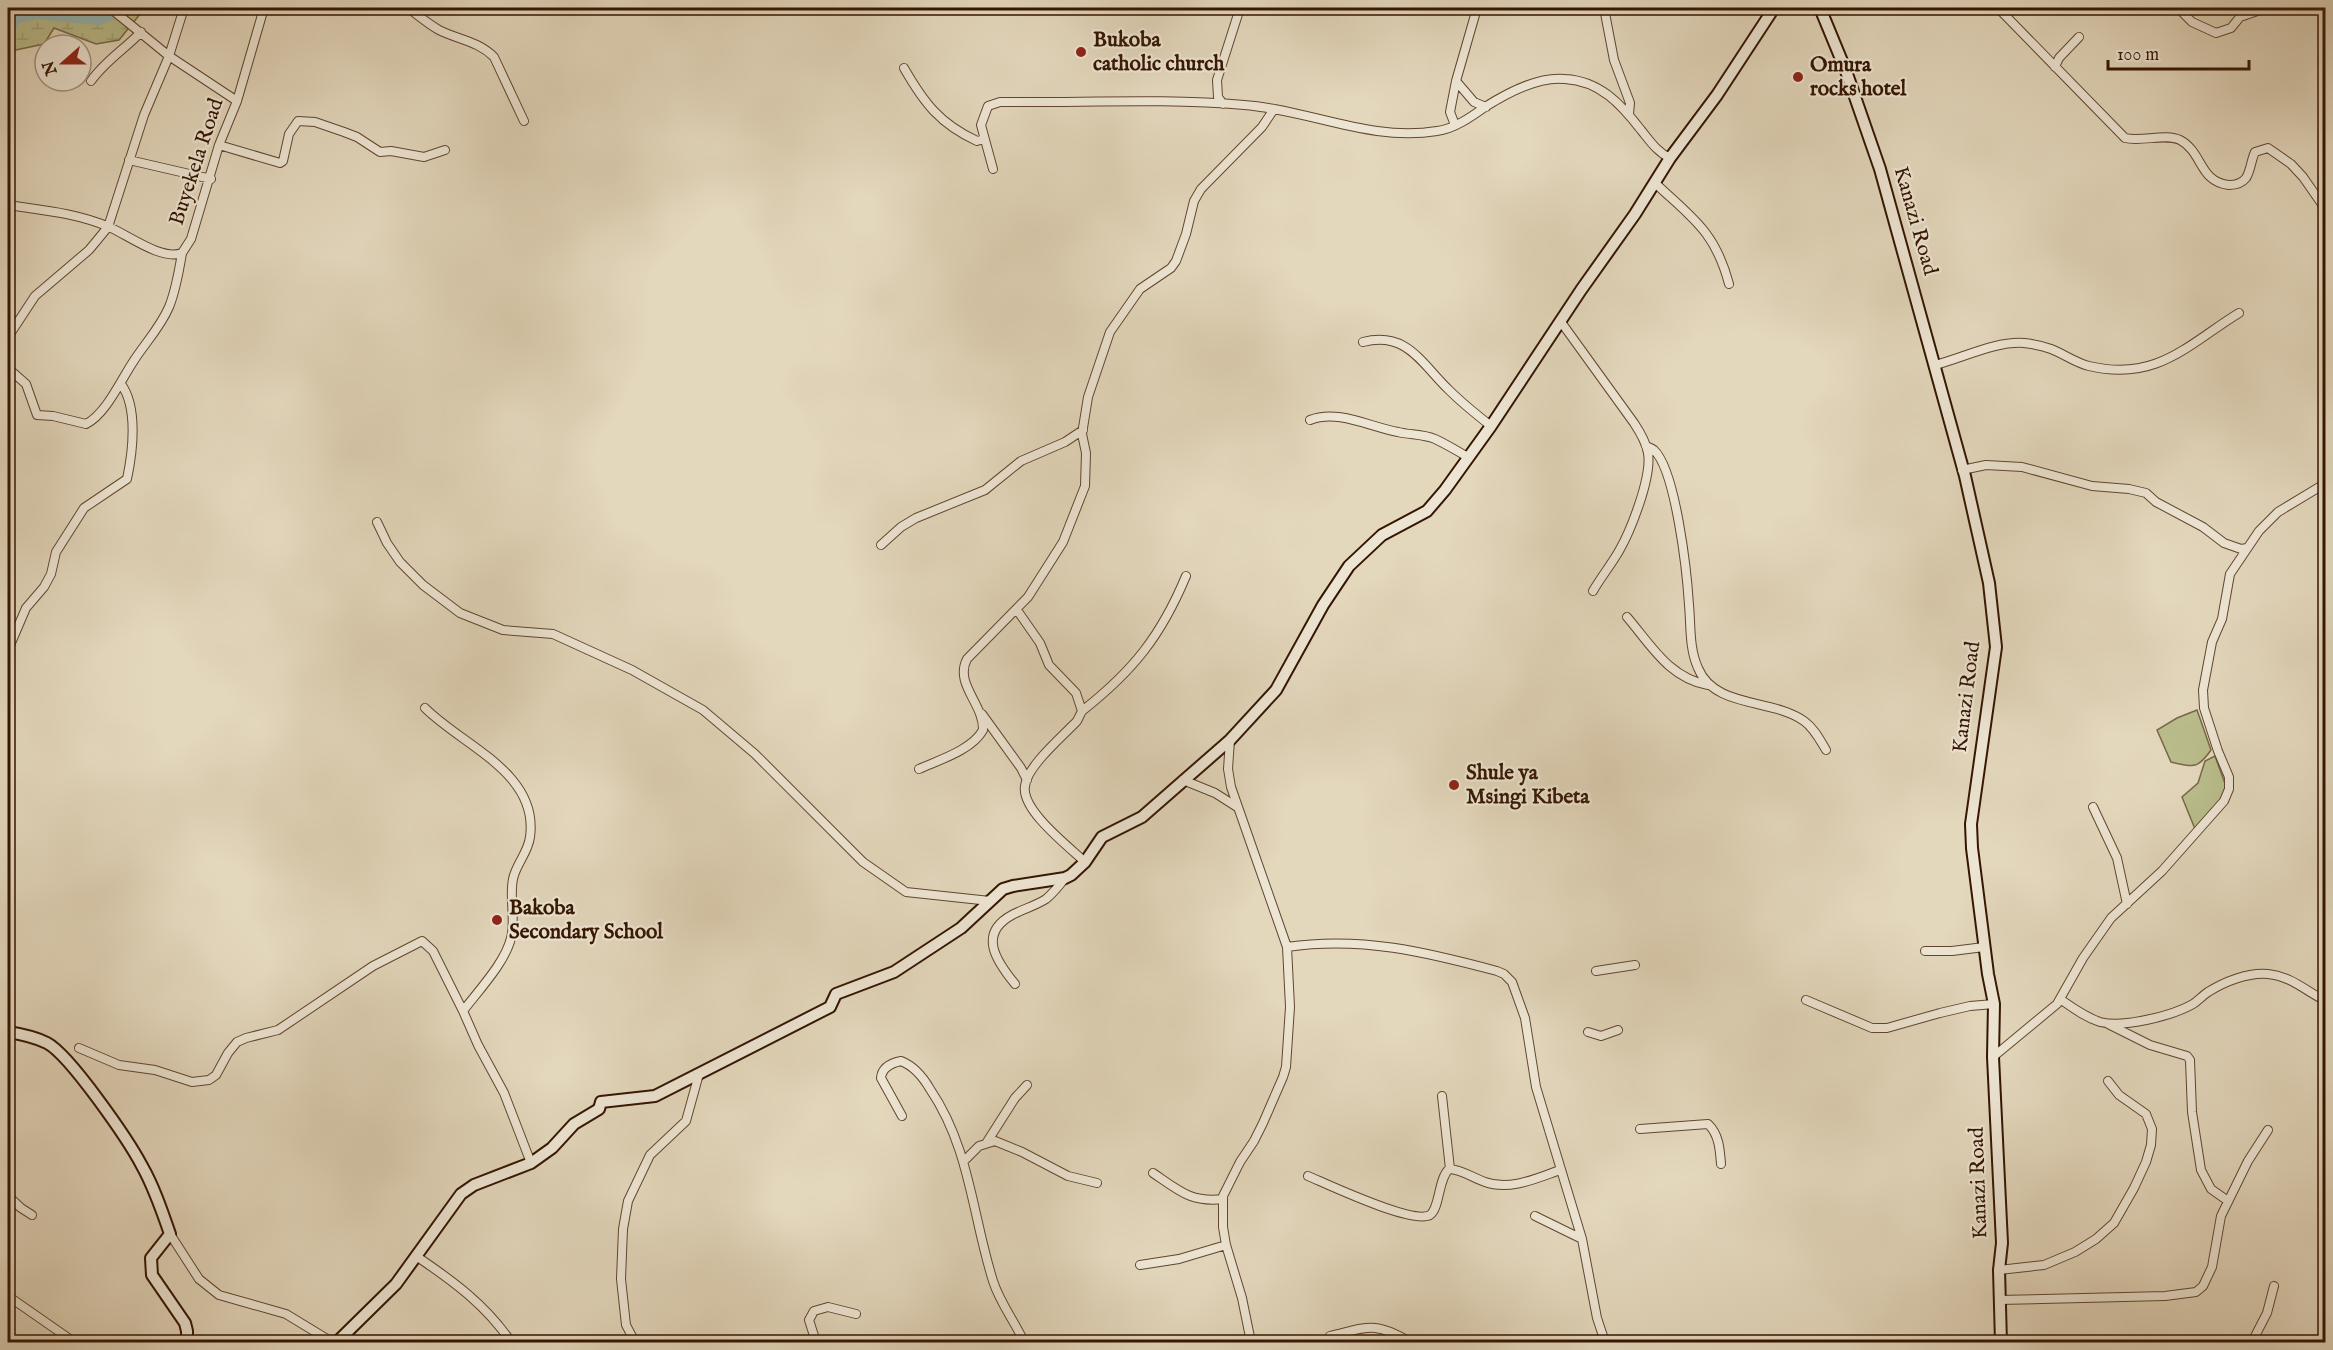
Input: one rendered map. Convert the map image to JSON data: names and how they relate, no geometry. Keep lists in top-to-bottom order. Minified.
{"streets":{"street":["Buyekela Road","Kanazi Road"]},"places":["Bukoba catholic church","Omura rocks hotel","Shule ya Msingi Kibeta","Bakoba Secondary School"],"scale_bar":"100 m","north":"left"}
